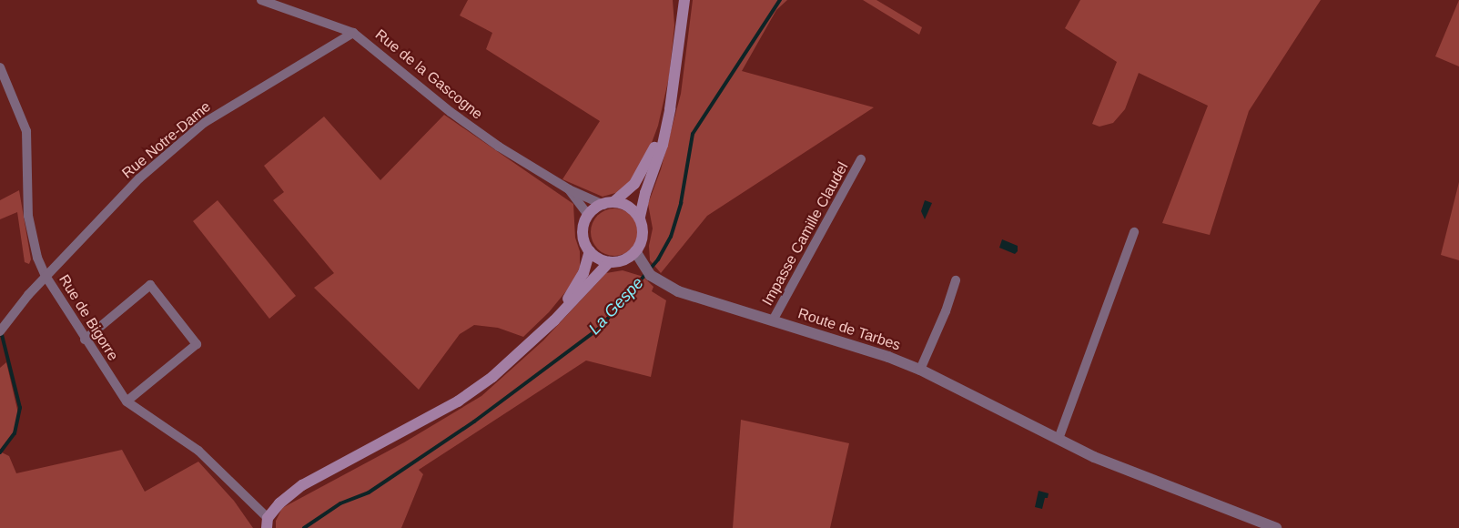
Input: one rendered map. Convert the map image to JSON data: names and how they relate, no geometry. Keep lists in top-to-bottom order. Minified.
{"streets":{"street":["Rue de la Gascogne","Rue Notre-Dame","Impasse Camille Claudel","Rue de Bigorre","Route de Tarbes"]},"crossings":[["Rue de la Gascogne","Rue Notre-Dame"],["Rue de la Gascogne","Route de Tarbes"],["Rue Notre-Dame","Rue de Bigorre"],["Impasse Camille Claudel","Route de Tarbes"]],"water":["La Gespe"]}
